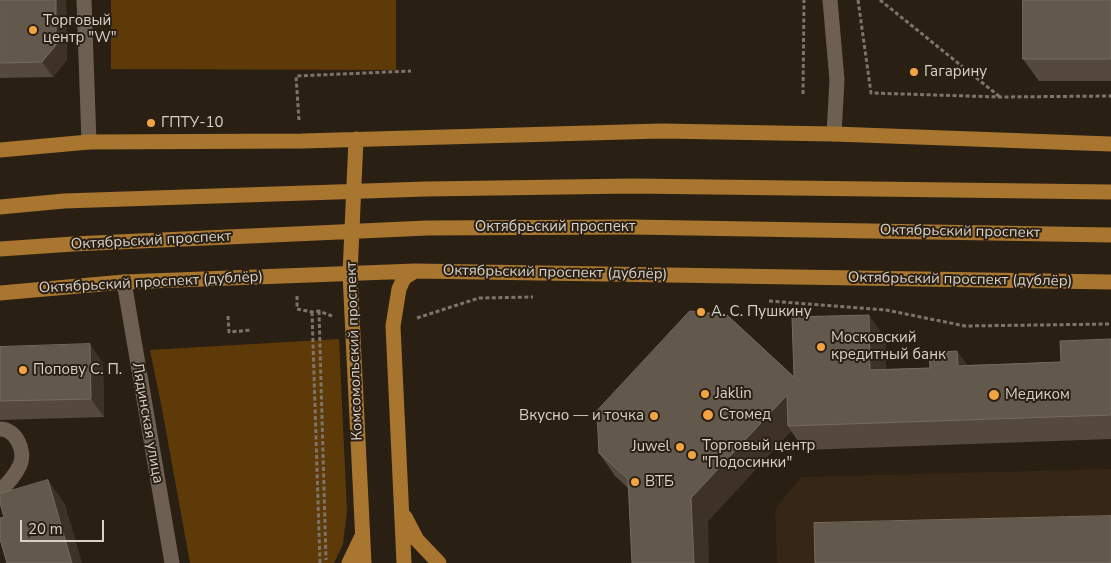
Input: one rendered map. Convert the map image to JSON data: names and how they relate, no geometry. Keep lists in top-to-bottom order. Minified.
{"streets":{"main road":["Октябрьский проспект","Октябрьский проспект (дублёр)","Комсомольский проспект"],"street":["Лядинская улица"]},"crossings":[["Октябрьский проспект (дублёр)","Комсомольский проспект"],["Октябрьский проспект (дублёр)","Лядинская улица"]],"places":["Торговый центр \"W\"","Гагарину","ГПТУ-10","А. С. Пушкину","Московский кредитный банк","Попову С. П.","Jaklin","Медиком","Стомед","Вкусно — и точка","Juwel","Торговый центр \"Подосинки\"","ВТБ"],"scale_bar":"20 m"}
